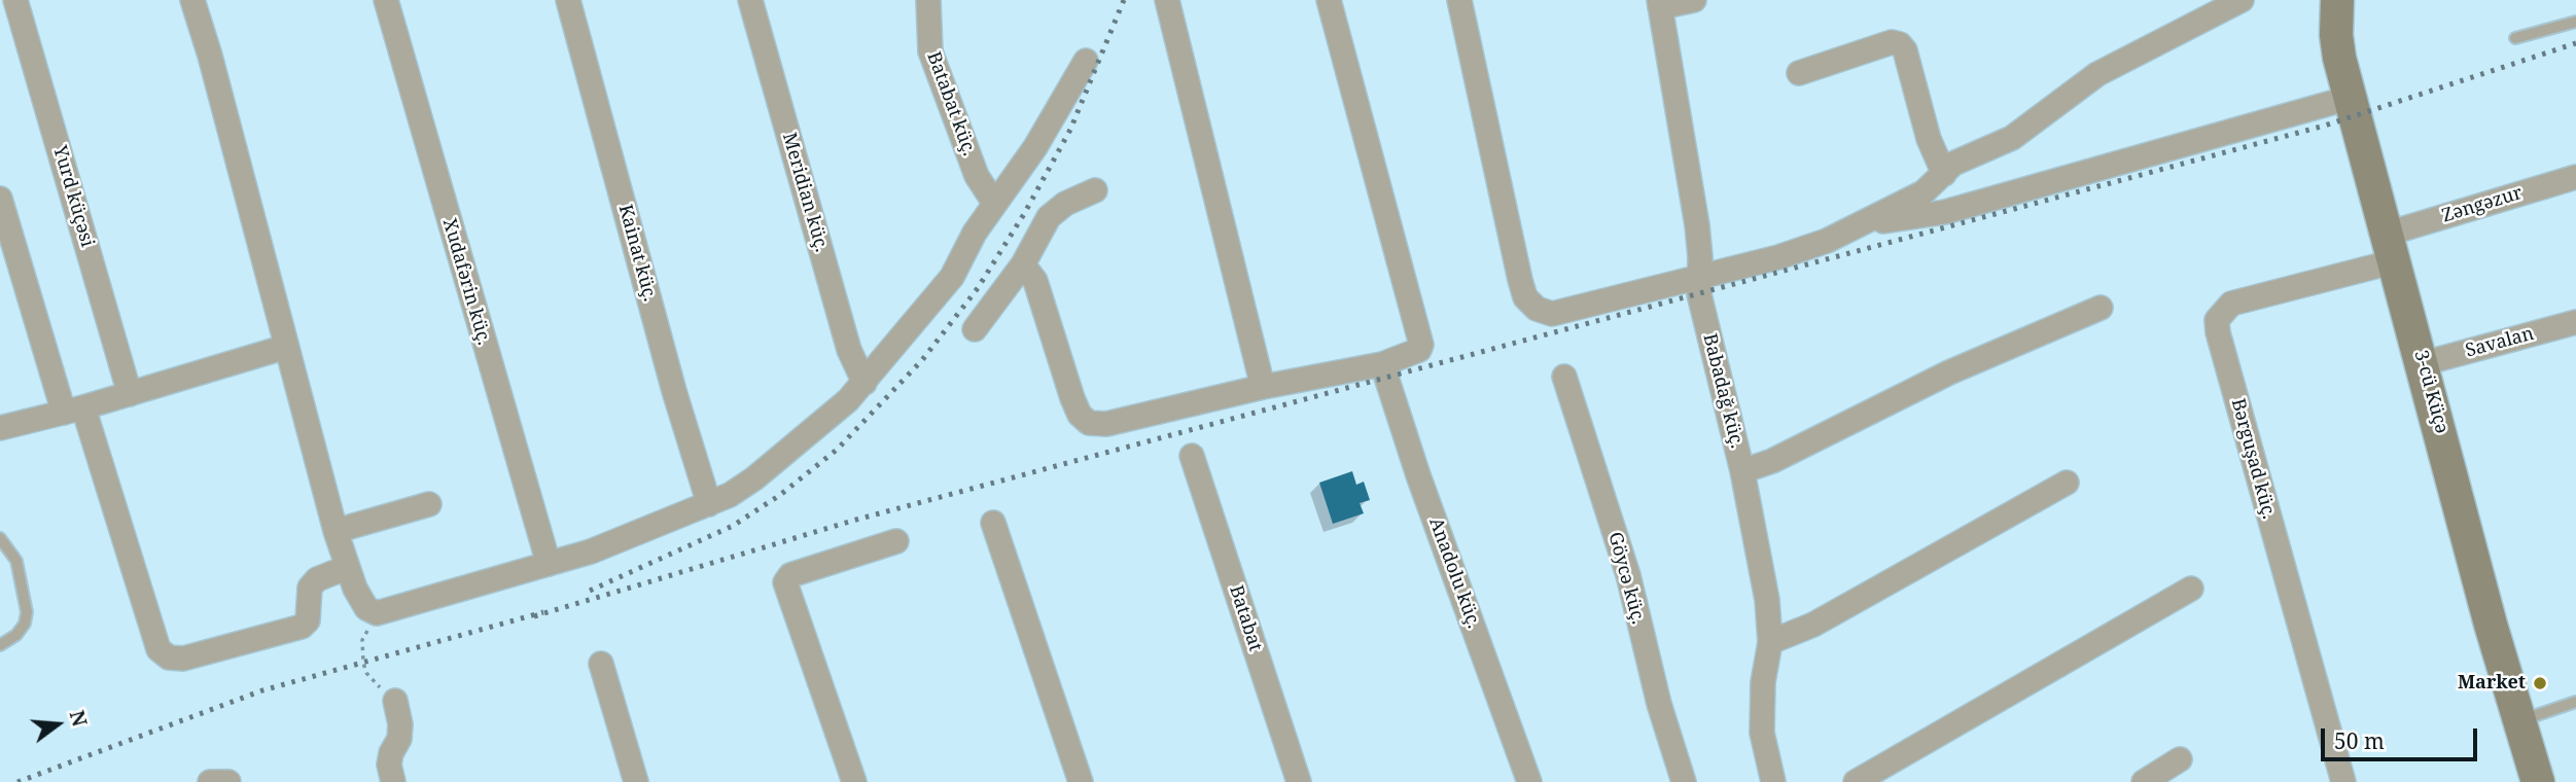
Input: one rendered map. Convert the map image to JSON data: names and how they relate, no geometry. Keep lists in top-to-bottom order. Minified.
{"streets":{"street":["Batabat küç.","Meridian küç.","Yurd küçəsi","Zəngəzur","Kainat küç.","Xudafərin küç.","Savalan","Babadağ küç.","3-cü Küçə","Bərguşad küç.","Anadolu küç.","Göycə küç.","Batabat"]},"crossings":[["Zəngəzur","3-cü Küçə"],["Zəngəzur","Bərguşad küç."],["Savalan","3-cü Küçə"],["3-cü Küçə","Bərguşad küç."]],"places":["Market"],"scale_bar":"50 m","north":"right"}
